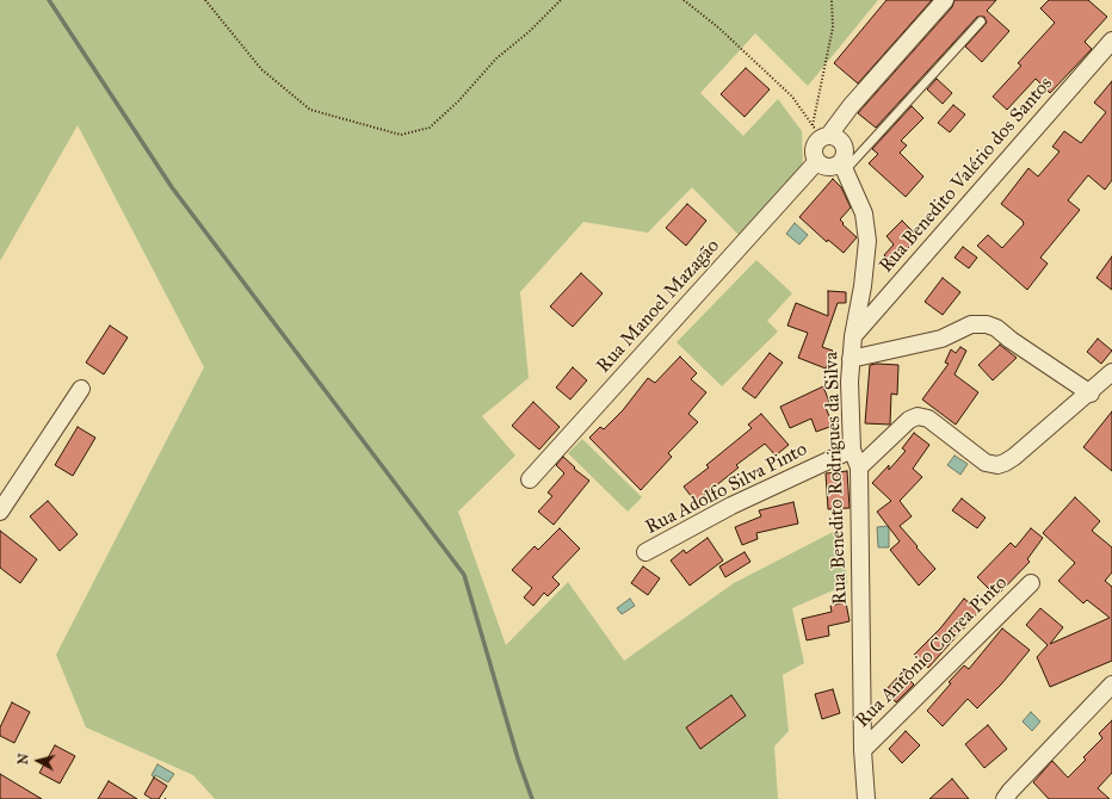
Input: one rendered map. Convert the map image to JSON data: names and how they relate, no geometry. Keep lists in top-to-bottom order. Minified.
{"streets":{"street":["Rua Benedito Valério dos Santos","Rua Manoel Mazagão","Rua Benedito Rodrigues da Silva","Rua Adolfo Silva Pinto","Rua Antônio Correa Pinto"]},"crossings":[["Rua Benedito Valério dos Santos","Rua Benedito Rodrigues da Silva"],["Rua Manoel Mazagão","Rua Benedito Rodrigues da Silva"],["Rua Benedito Rodrigues da Silva","Rua Adolfo Silva Pinto"],["Rua Benedito Rodrigues da Silva","Rua Antônio Correa Pinto"]],"north":"left"}
